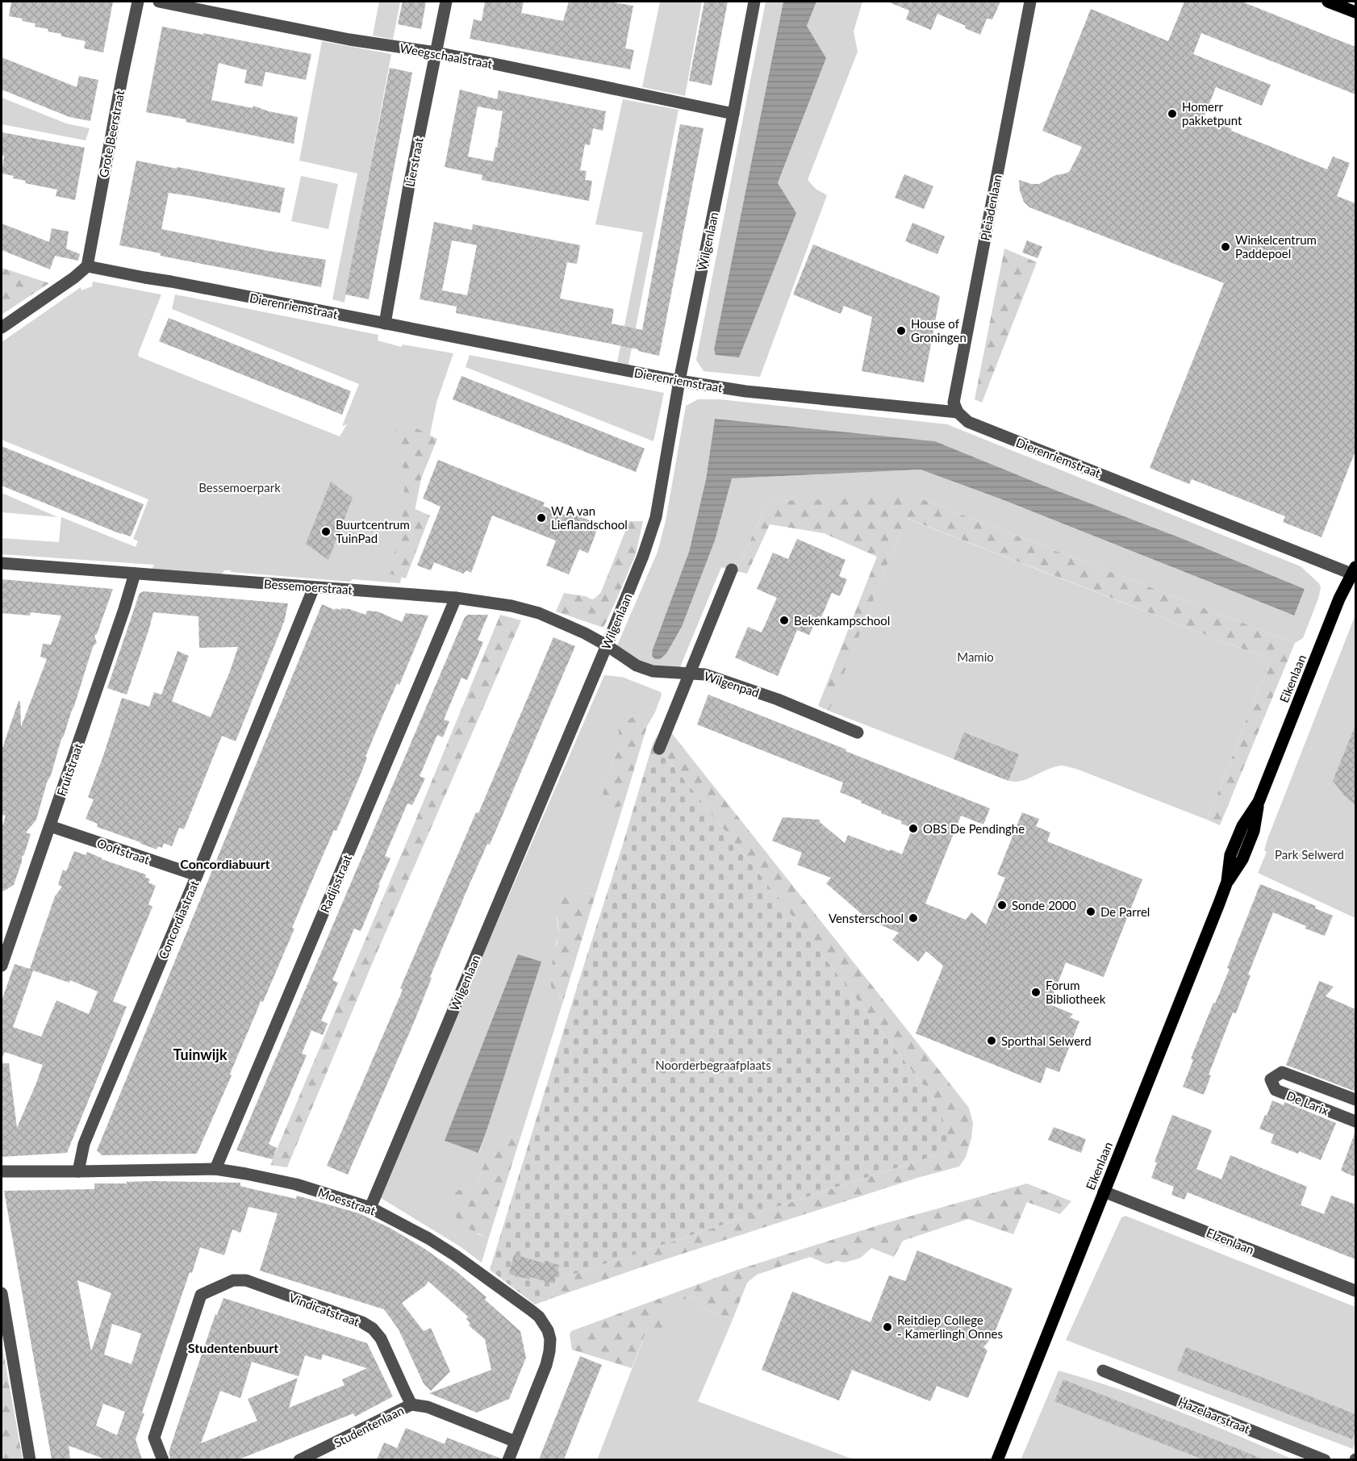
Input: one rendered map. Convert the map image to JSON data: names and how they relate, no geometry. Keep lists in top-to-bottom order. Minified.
{"streets":{"main road":["Eikenlaan"],"street":["Weegschaalstraat","Grote Beerstraat","Lierstraat","Pleiadenlaan","Wilgenlaan","Dierenriemstraat","Bessemoerstraat","Wilgenpad","Fruitstraat","Ooftstraat","Radijsstraat","Concordiastraat","De Larix","Moesstraat","Elzenlaan","Vindicatstraat","Hazelaarstraat","Studentenlaan"]},"crossings":[["Weegschaalstraat","Lierstraat"],["Weegschaalstraat","Wilgenlaan"],["Grote Beerstraat","Dierenriemstraat"],["Lierstraat","Dierenriemstraat"],["Pleiadenlaan","Dierenriemstraat"],["Wilgenlaan","Dierenriemstraat"],["Wilgenlaan","Bessemoerstraat"],["Wilgenlaan","Wilgenpad"],["Wilgenlaan","Moesstraat"],["Dierenriemstraat","Eikenlaan"],["Bessemoerstraat","Wilgenpad"],["Bessemoerstraat","Fruitstraat"],["Bessemoerstraat","Radijsstraat"],["Bessemoerstraat","Concordiastraat"],["Eikenlaan","Elzenlaan"],["Fruitstraat","Ooftstraat"],["Ooftstraat","Concordiastraat"],["Radijsstraat","Moesstraat"],["Concordiastraat","Moesstraat"],["Vindicatstraat","Studentenlaan"]],"districts":["Concordiabuurt","Tuinwijk","Studentenbuurt"],"parks":["Bessemoerpark","Mamio","Park Selwerd","Noorderbegraafplaats"],"places":["Homerr pakketpunt","Winkelcentrum Paddepoel","House of Groningen","W A van Lieflandschool","Buurtcentrum TuinPad","Bekenkampschool","OBS De Pendinghe","Sonde 2000","De Parrel","Vensterschool","Forum Bibliotheek","Sporthal Selwerd","Reitdiep College - Kamerlingh Onnes"]}
